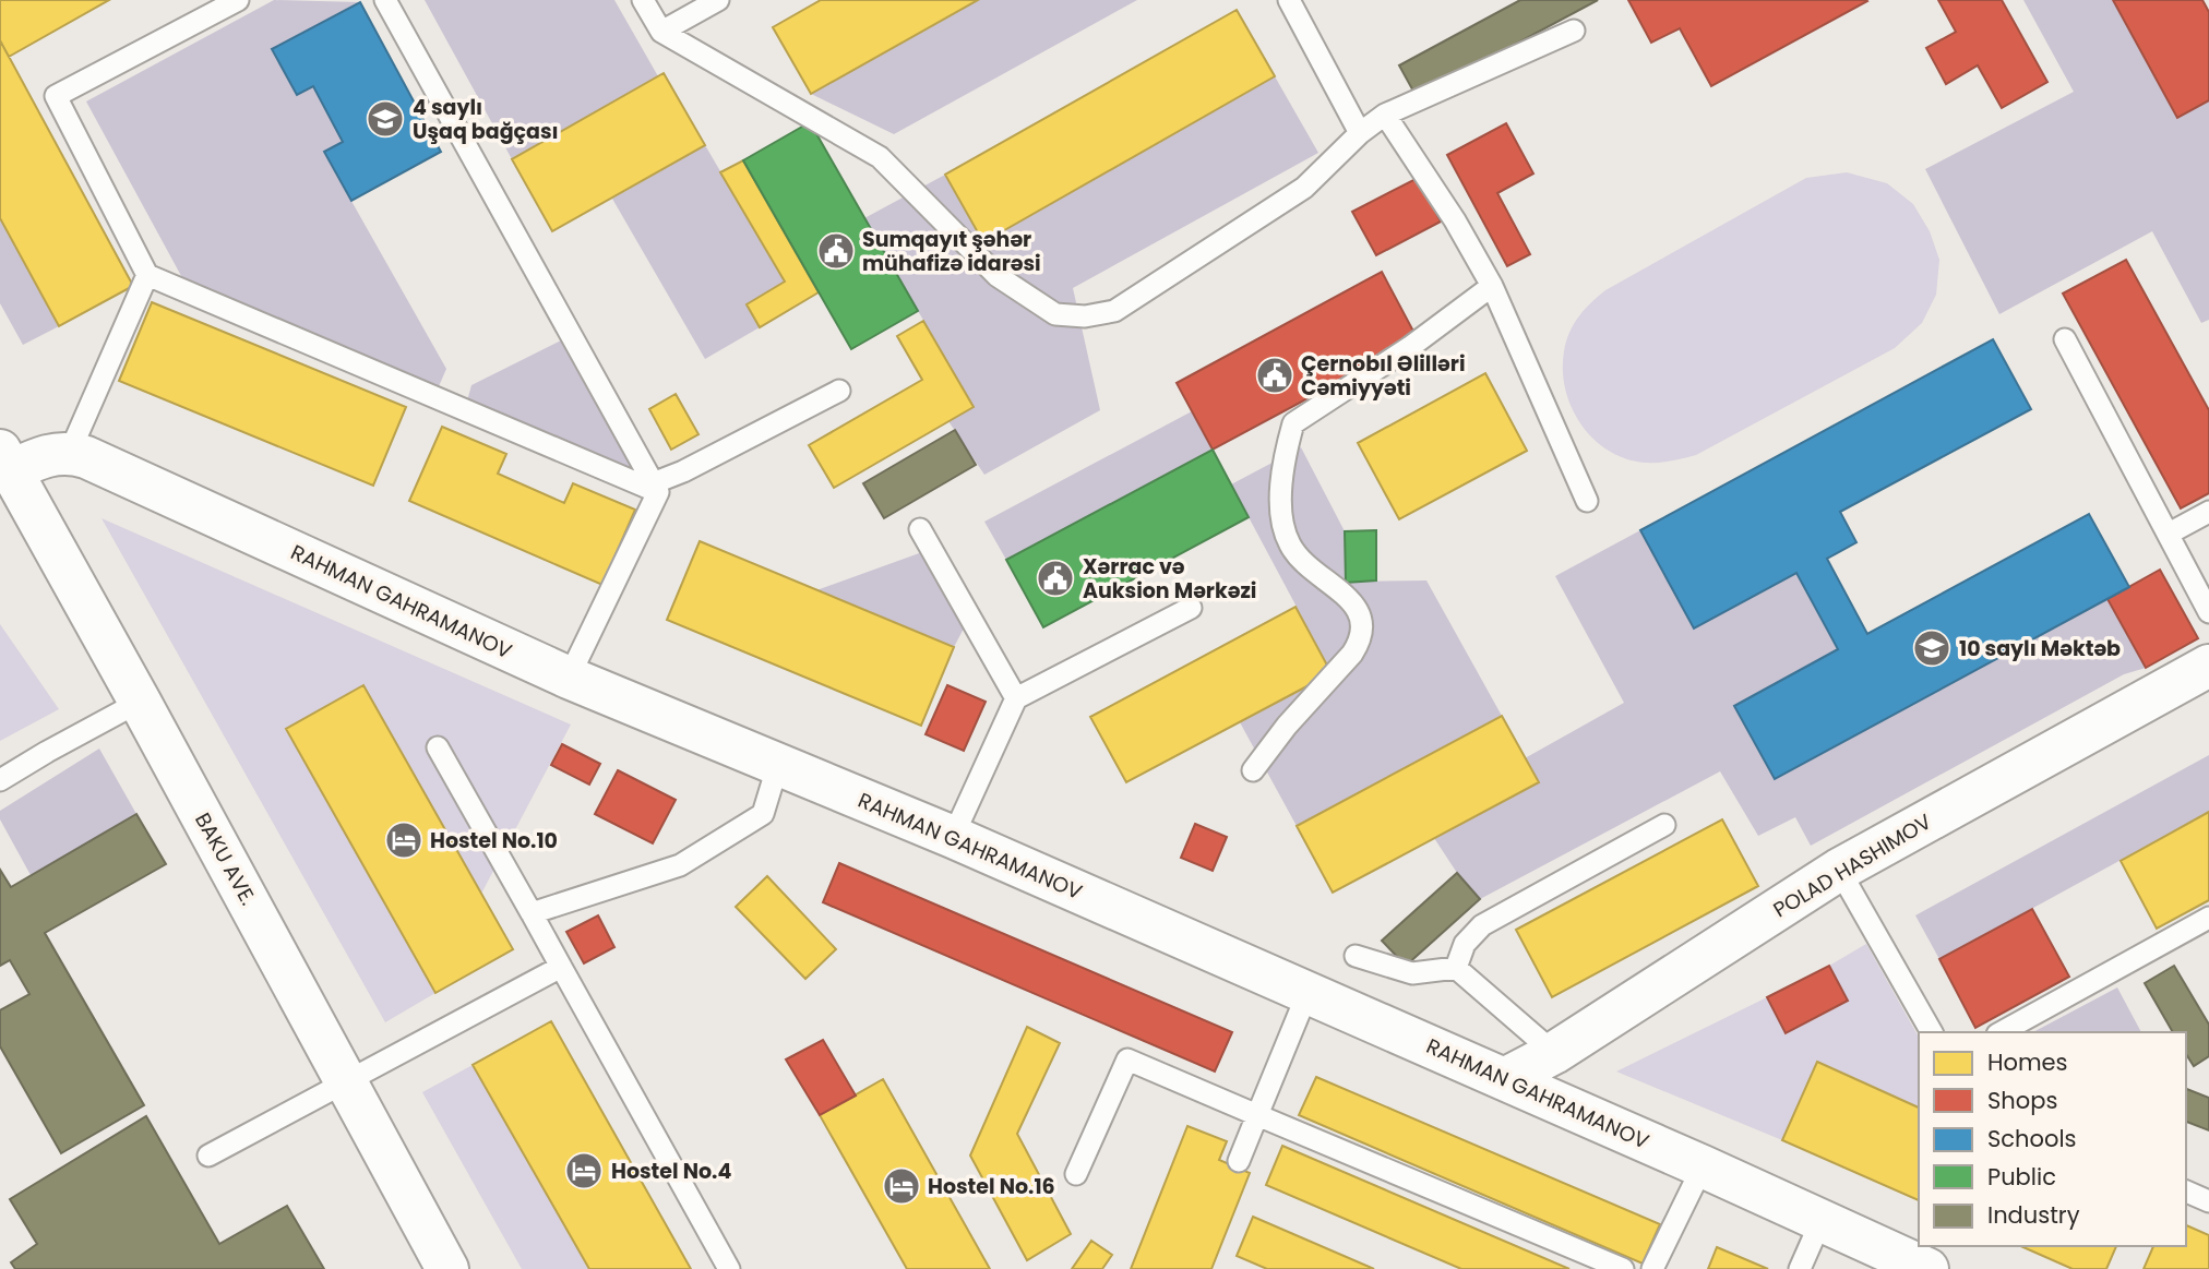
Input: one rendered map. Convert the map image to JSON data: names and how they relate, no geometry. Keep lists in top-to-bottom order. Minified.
{"streets":{"street":["RAHMAN GAHRAMANOV","BAKU AVE.","POLAD HASHIMOV"]},"crossings":[["RAHMAN GAHRAMANOV","POLAD HASHIMOV"]],"places":{"school or university":["4 saylı Uşaq bağçası","10 saylı Məktəb"],"public building":["Sumqayıt şəhər mühafizə idarəsi","Çernobıl Əlilləri Cəmiyyəti","Xərrac və Auksion Mərkəzi"],"hotel":["Hostel No.10","Hostel No.4","Hostel No.16"]},"legend":["Homes","Shops","Schools","Public","Industry"]}
